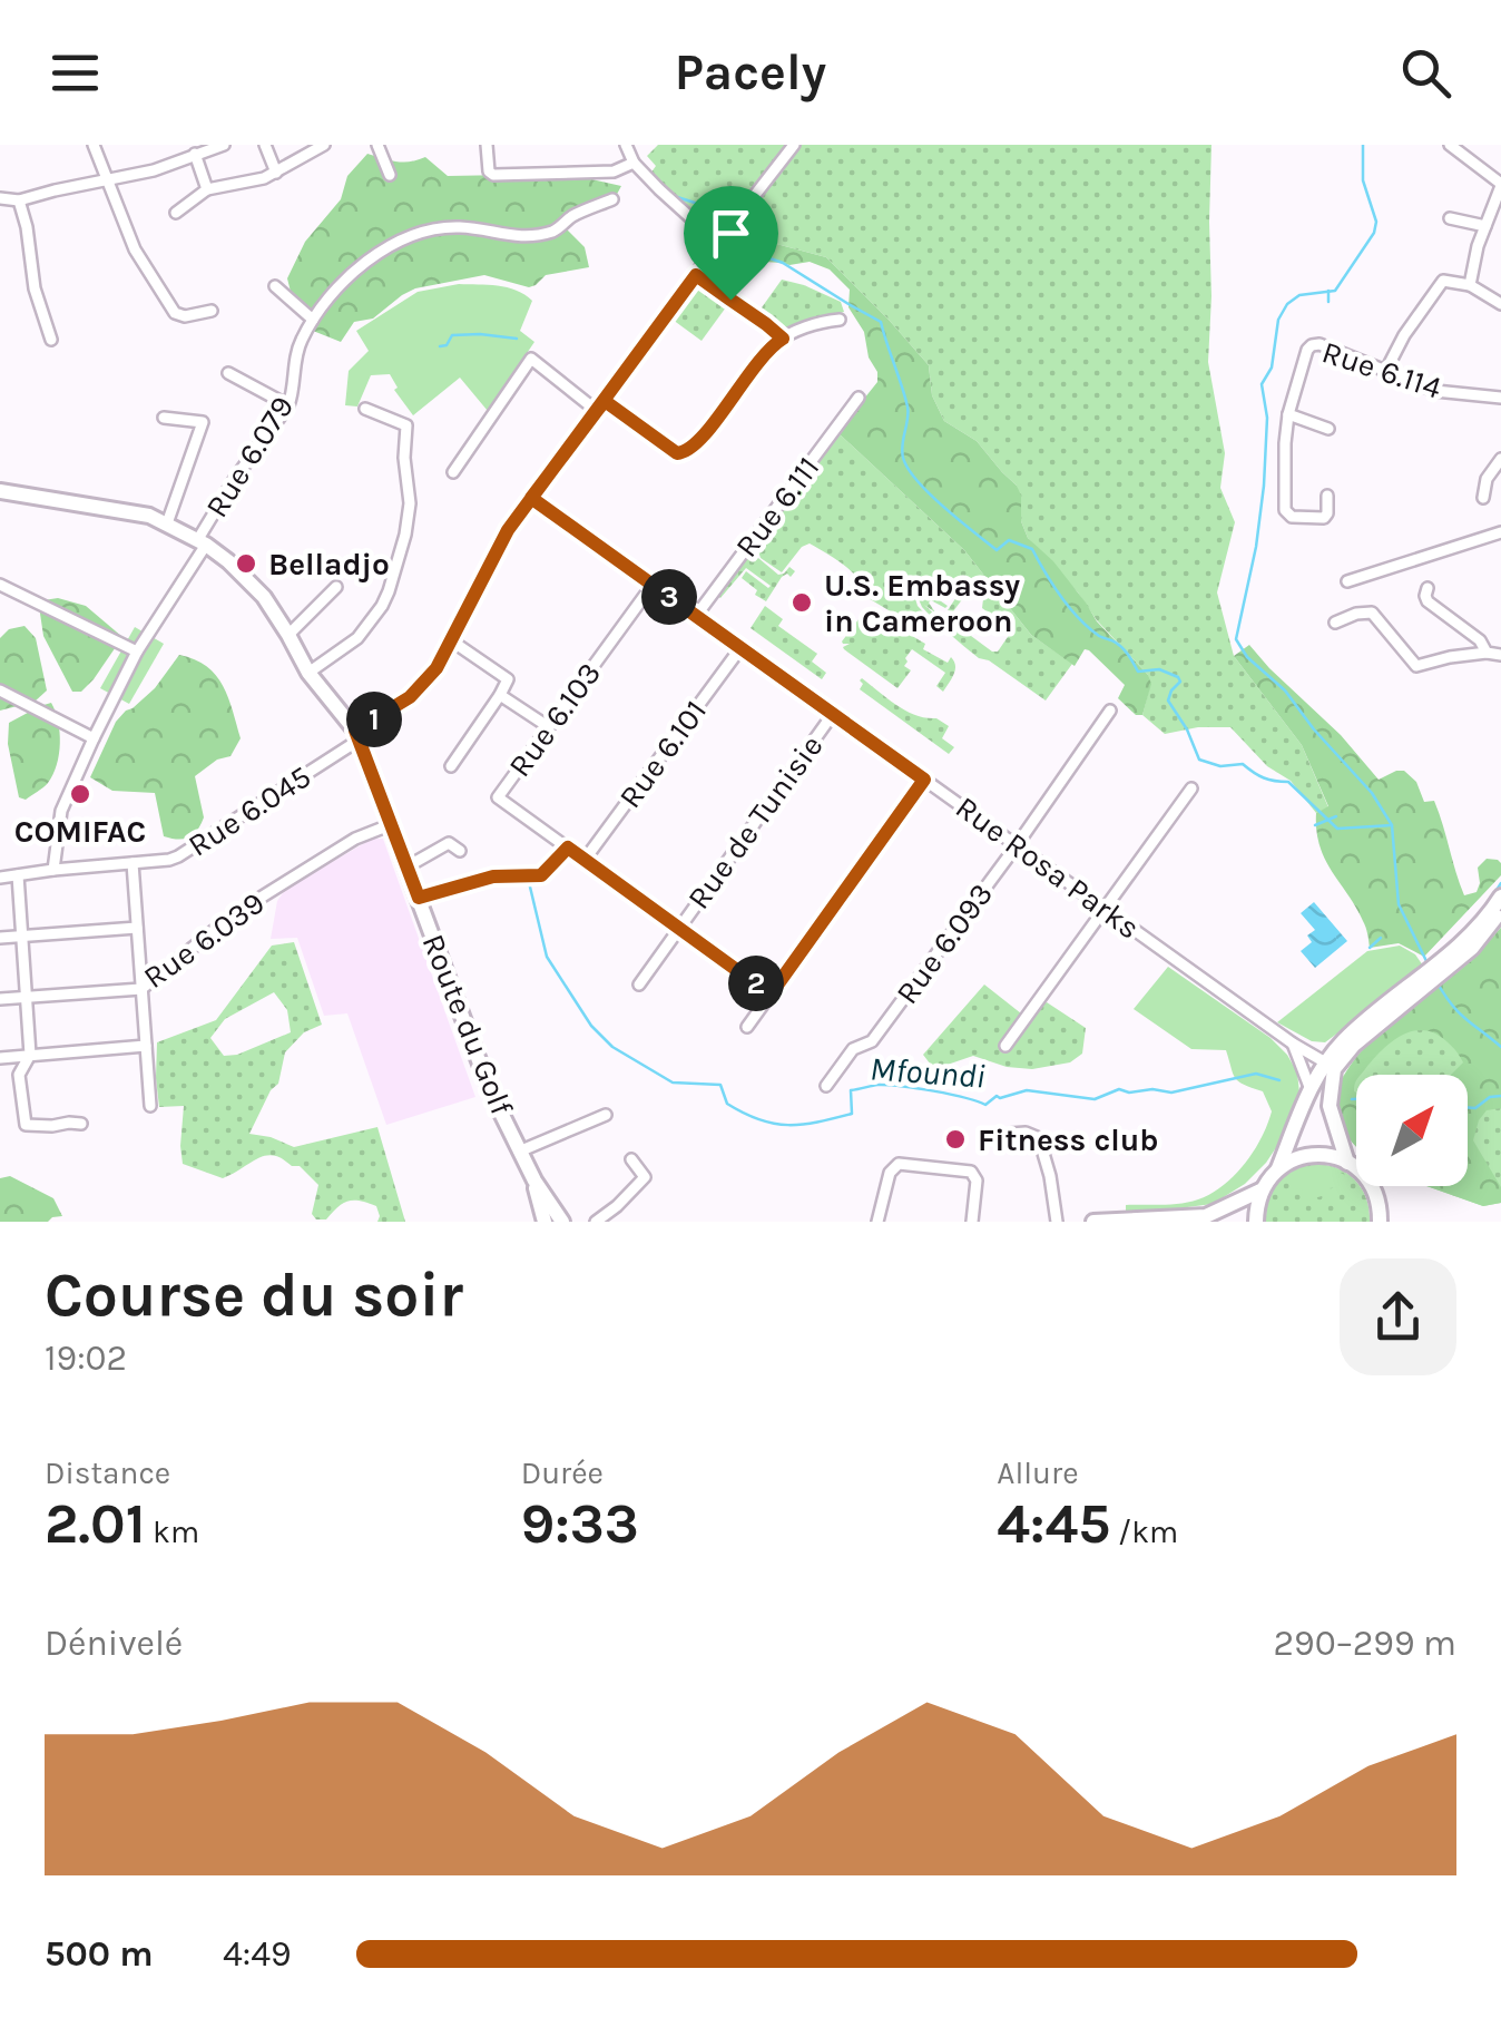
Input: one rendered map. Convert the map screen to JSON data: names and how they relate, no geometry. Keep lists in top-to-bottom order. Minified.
{"streets":{"main road":["Route du Golf"],"street":["Rue 6.114","Rue 6.079","Rue 6.111","Rue 6.103","Rue 6.101","Rue 6.045","Rue de Tunisie","Rue Rosa Parks","Rue 6.039","Rue 6.093"]},"crossings":[["Rue 6.079","Rue 6.045"],["Rue 6.079","Route du Golf"],["Rue 6.111","Rue Rosa Parks"],["Rue 6.103","Rue 6.101"],["Rue 6.103","Rue de Tunisie"],["Rue 6.103","Rue Rosa Parks"],["Rue 6.101","Rue Rosa Parks"],["Rue 6.045","Rue Rosa Parks"],["Rue 6.045","Route du Golf"],["Rue de Tunisie","Rue Rosa Parks"],["Rue Rosa Parks","Rue 6.093"],["Rue 6.039","Route du Golf"]],"water":["Mfoundi"],"places":["Belladjo","U.S. Embassy in Cameroon","COMIFAC","Fitness club"],"north":"top right","page":{"header":"Pacely","pins":["3","1","2"],"heading":["Course du soir","19:02"],"stats":[["Distance","2.01 km"],["Durée","9:33"],["Allure","4:45 /km"]],"chart":["Dénivelé","290–299 m"],"list":[{"name":"500 m","note":"4:49"}]}}
